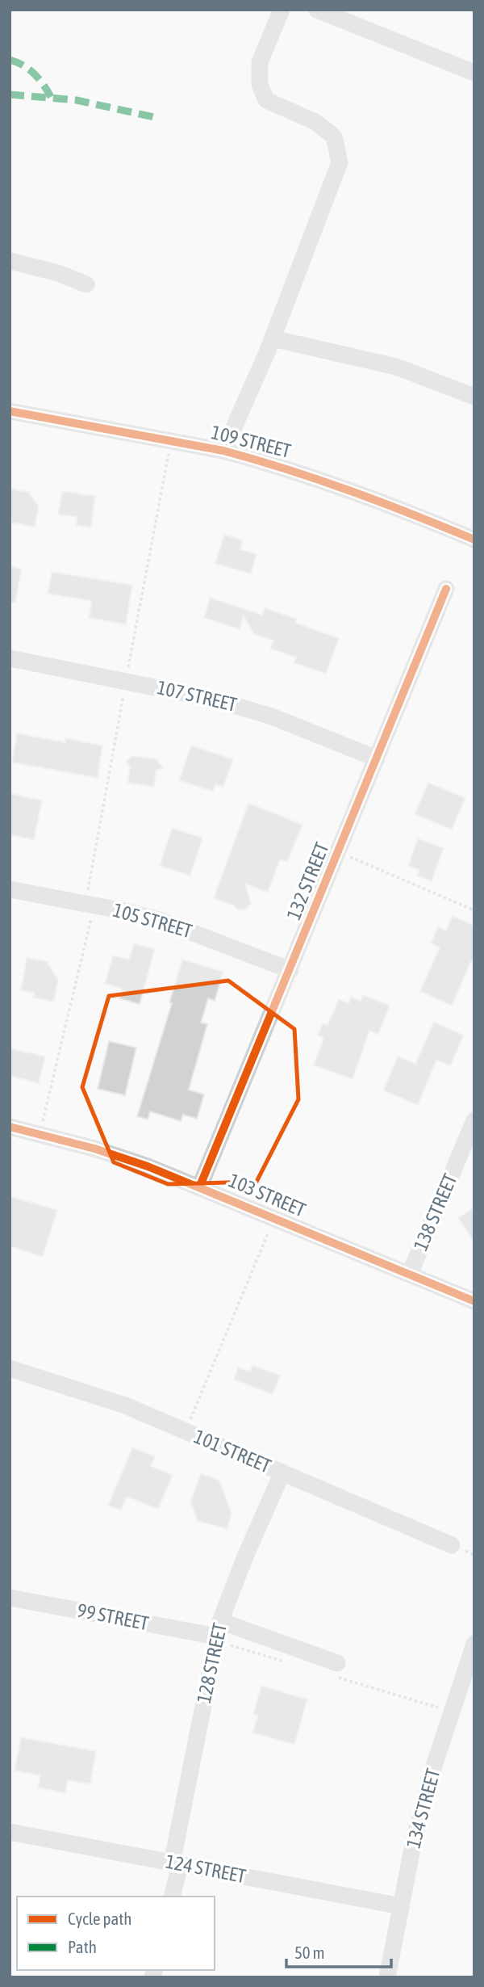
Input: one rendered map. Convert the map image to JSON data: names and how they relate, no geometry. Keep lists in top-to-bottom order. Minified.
{"streets":{"street":["109 STREET","107 STREET","132 STREET","105 STREET","103 STREET","138 STREET","101 STREET","99 STREET","128 STREET","134 STREET","124 STREET"]},"crossings":[["107 STREET","132 STREET"],["132 STREET","105 STREET"],["132 STREET","103 STREET"],["103 STREET","138 STREET"],["101 STREET","128 STREET"],["99 STREET","128 STREET"],["128 STREET","124 STREET"],["134 STREET","124 STREET"]],"legend":["Cycle path","Path"],"scale_bar":"50 m"}
